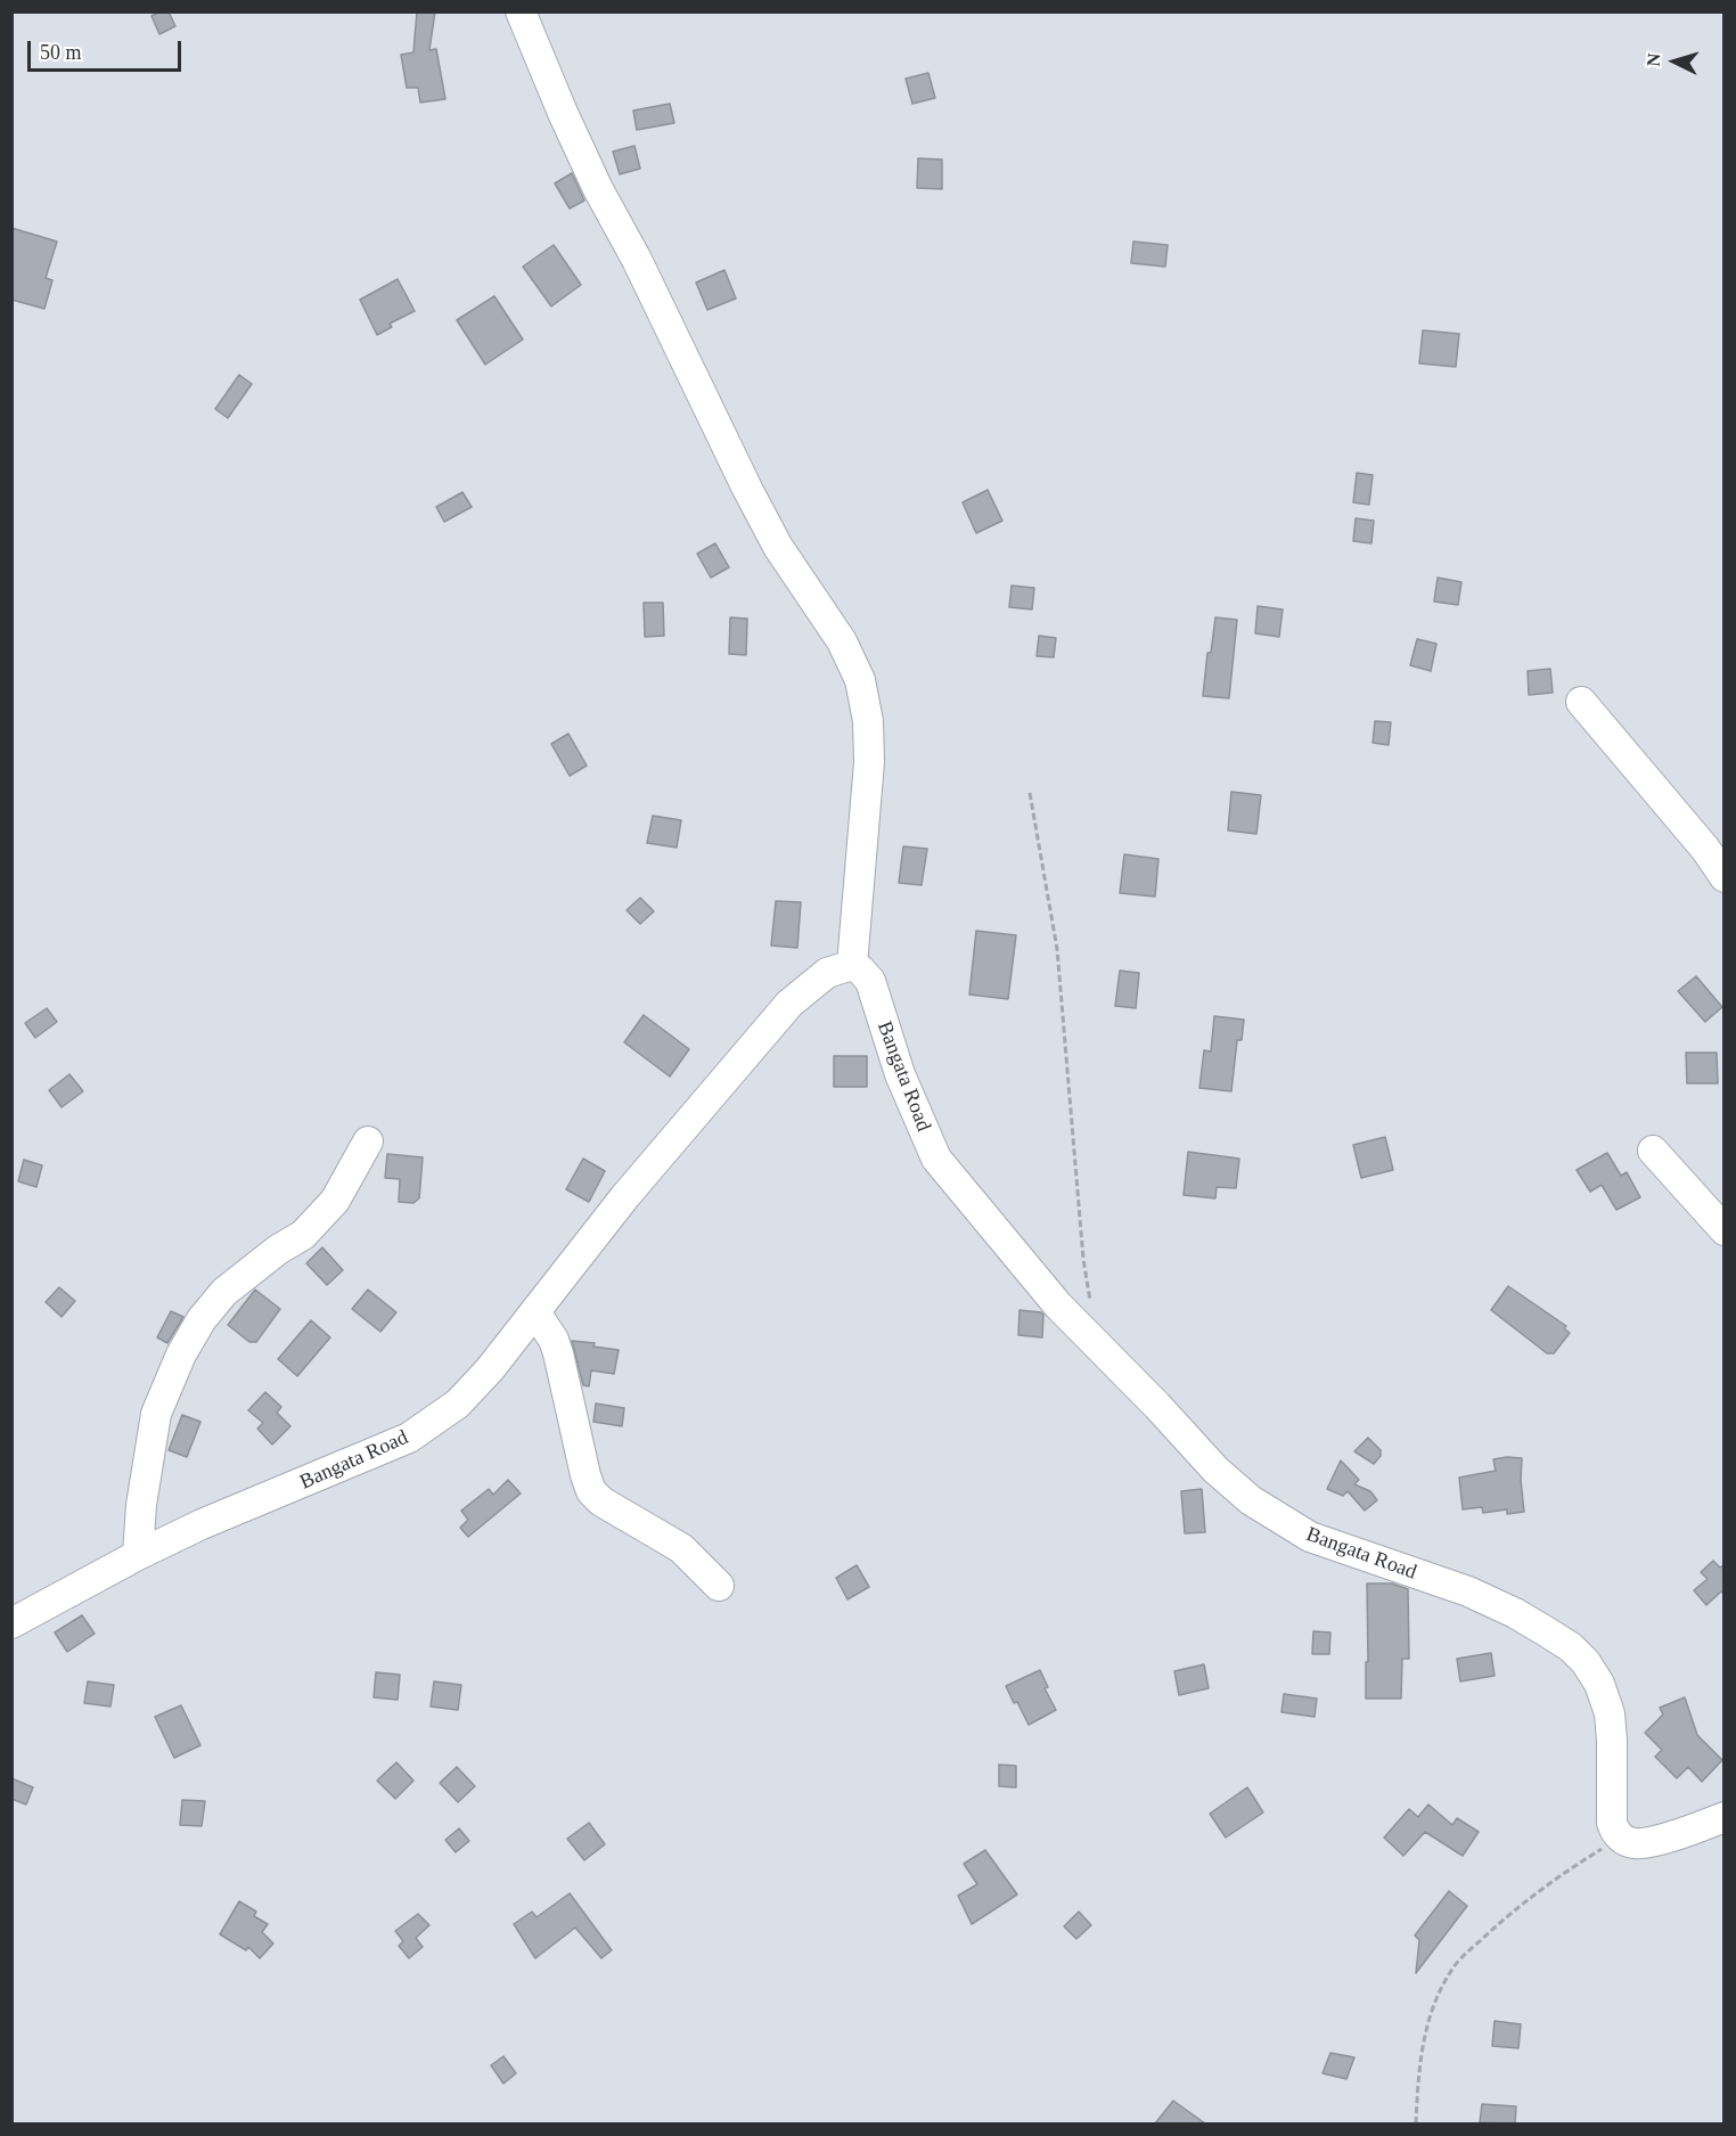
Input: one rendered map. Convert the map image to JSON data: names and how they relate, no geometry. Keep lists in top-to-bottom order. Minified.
{"streets":{"street":["Bangata Road"]},"scale_bar":"50 m","north":"left"}
